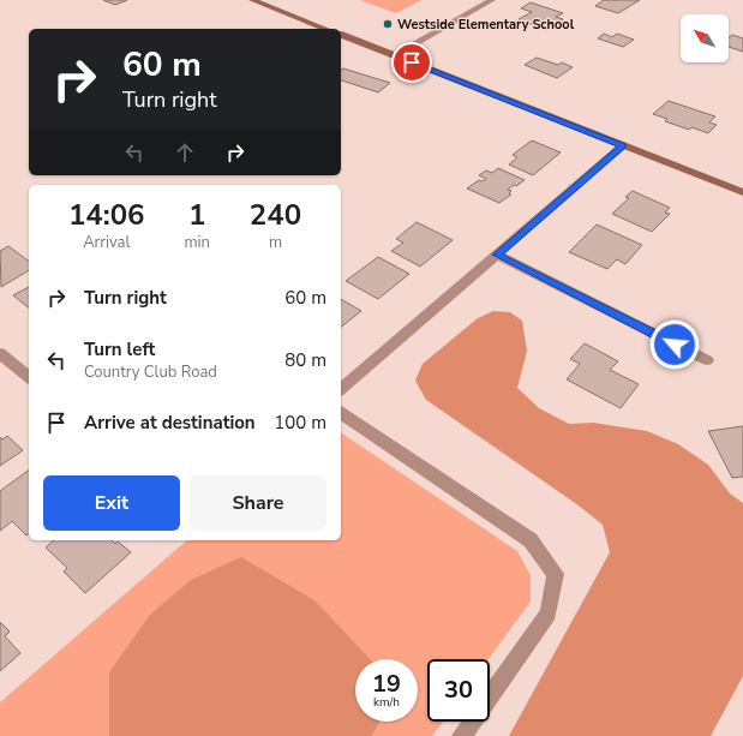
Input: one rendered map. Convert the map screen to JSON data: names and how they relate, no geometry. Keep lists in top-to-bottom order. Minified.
{"places":["Westside Elementary School"],"north":"top left","page":{"turn":["60 m","Turn right"],"eta":["14:06","Arrival","1","min","240","m"],"list":[{"name":"Turn right","value":"60 m"},{"name":"Turn left","note":"Country Club Road","value":"80 m"},{"name":"Arrive at destination","value":"100 m"}],"buttons":["Exit","Share"],"speed":"19 km/h","limit":"30"}}
